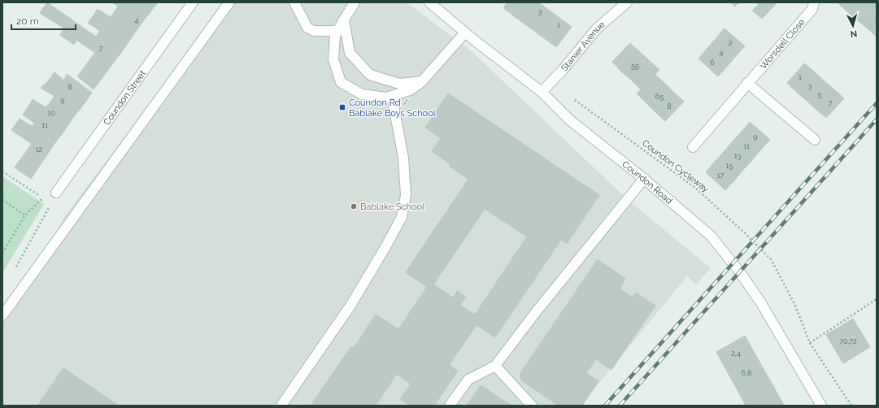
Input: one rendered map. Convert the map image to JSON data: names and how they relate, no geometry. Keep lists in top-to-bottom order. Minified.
{"streets":{"street":["Worsdell Close","Stanier Avenue","Coundon Street","Coundon Road"],"path":["Coundon Cycleway"]},"crossings":[["Stanier Avenue","Coundon Road"]],"places":{"transit":["Coundon Rd / Bablake Boys School"],"other":["Bablake School"]},"house_numbers":["3","4","1","2","7","4","6","59","1","3","8","5","65","9","7","8","10","11","9","11","12","13","15","17","70,72","2,4","6,8"],"scale_bar":"20 m","north":"bottom"}
